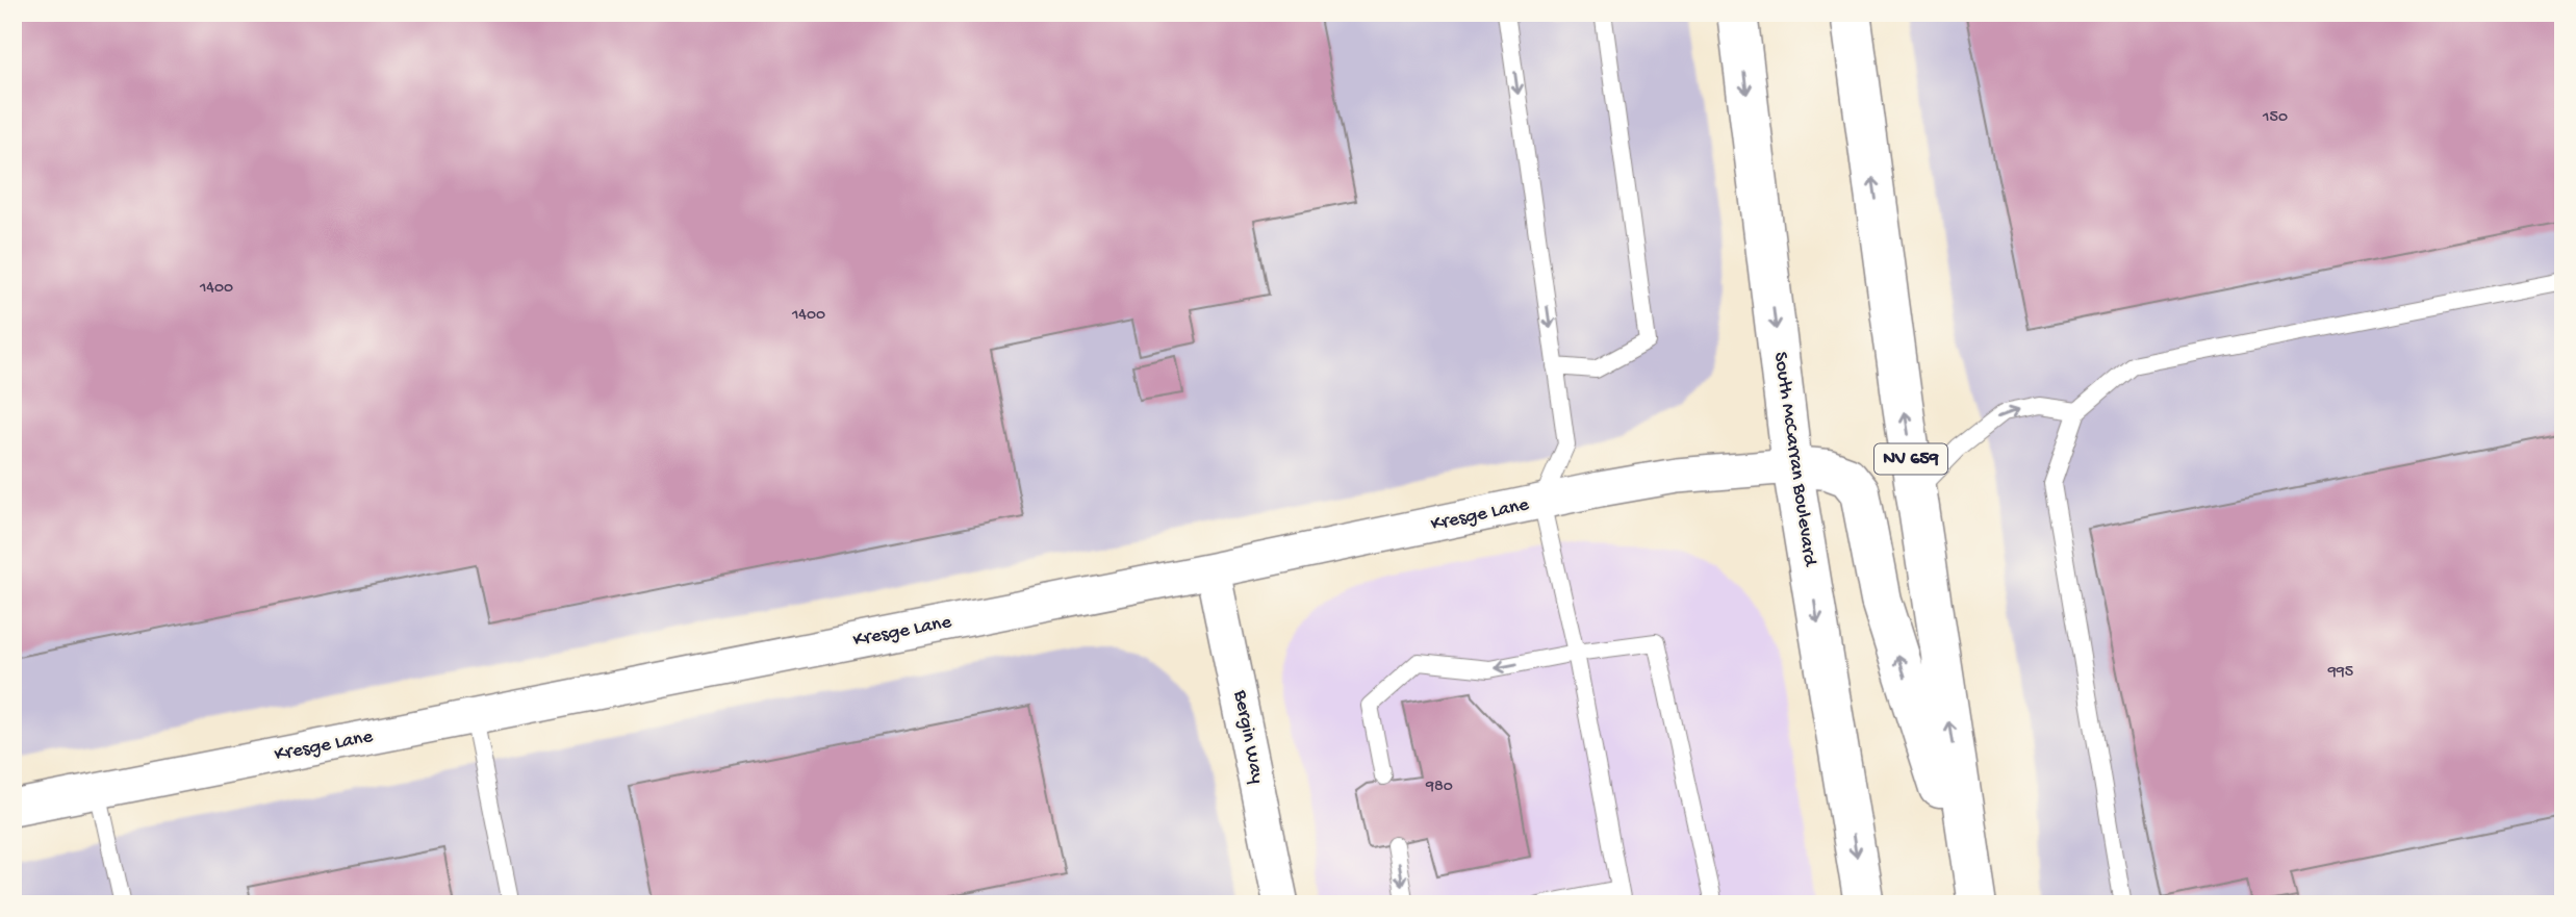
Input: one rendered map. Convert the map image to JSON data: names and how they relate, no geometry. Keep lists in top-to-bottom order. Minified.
{"streets":{"main road":["South McCarran Boulevard","NV 659"],"street":["Kresge Lane","Bergin Way"]},"crossings":[["South McCarran Boulevard","Kresge Lane"],["Kresge Lane","Bergin Way"]],"house_numbers":["150","1400","1400","995","980"]}
